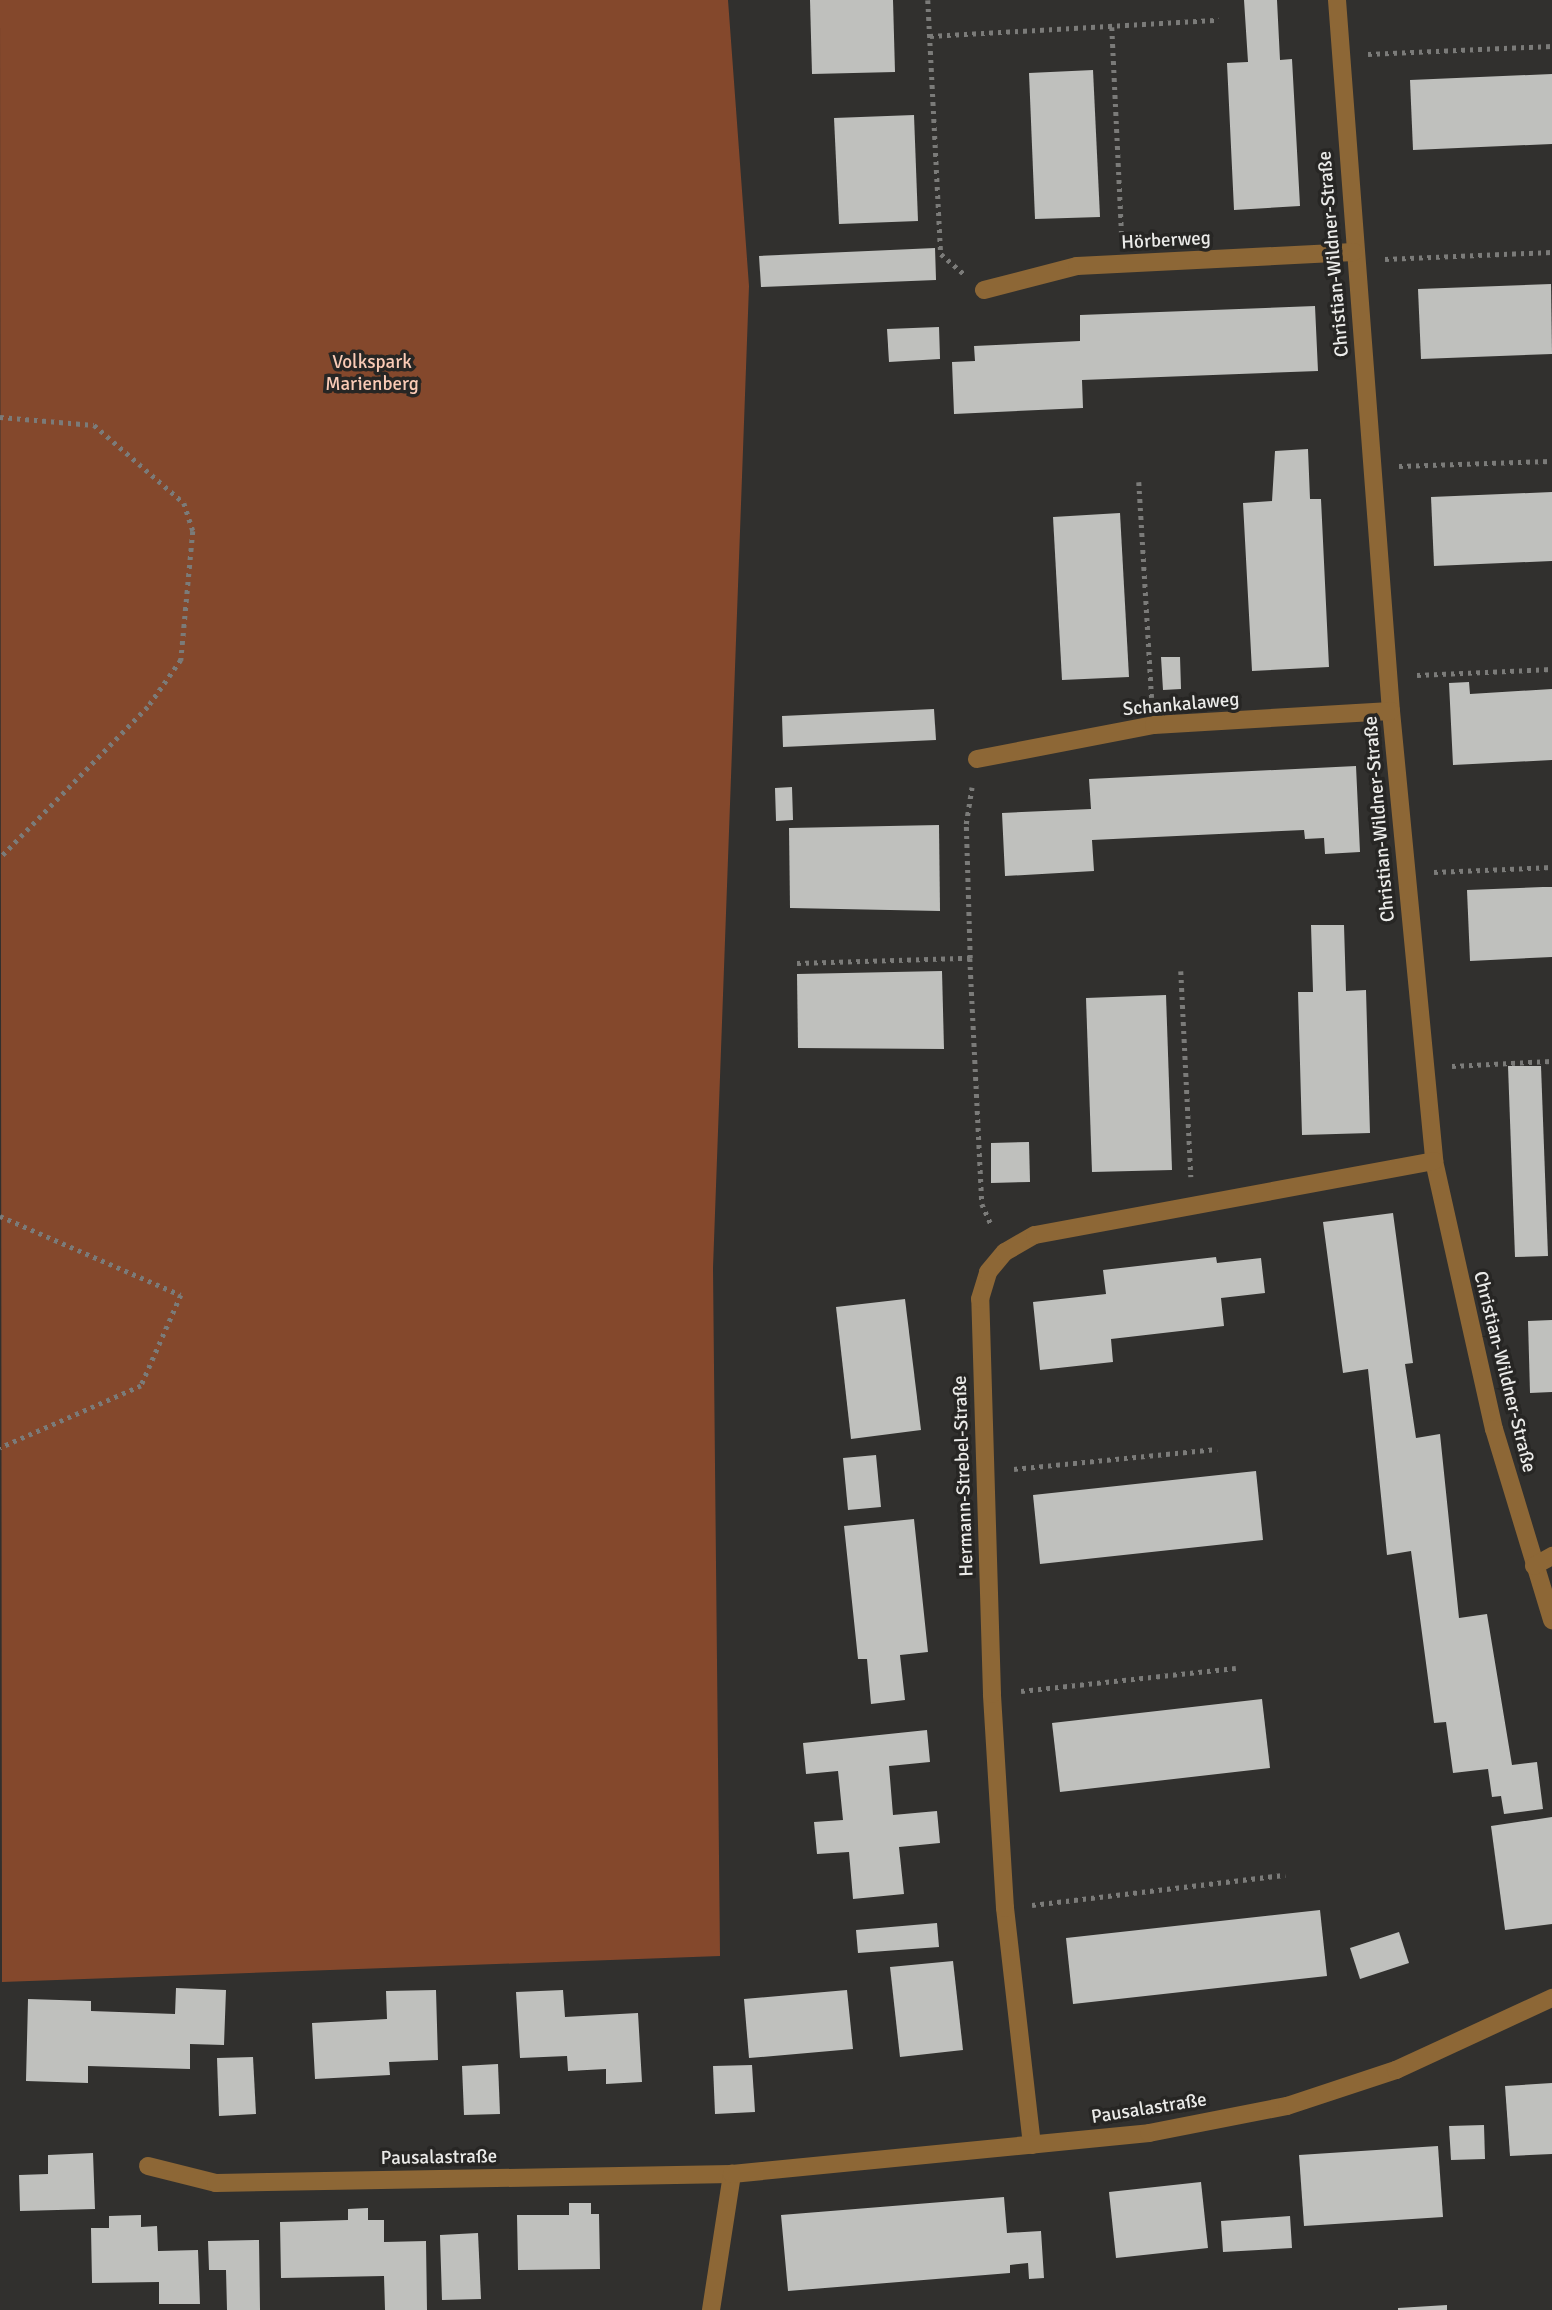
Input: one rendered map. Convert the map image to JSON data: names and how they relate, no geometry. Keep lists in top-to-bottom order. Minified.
{"streets":{"street":["Hörberweg","Christian-Wildner-Straße","Schankalaweg","Hermann-Strebel-Straße","Pausalastraße"]},"crossings":[["Hörberweg","Christian-Wildner-Straße"],["Christian-Wildner-Straße","Schankalaweg"],["Christian-Wildner-Straße","Hermann-Strebel-Straße"],["Hermann-Strebel-Straße","Pausalastraße"]],"parks":["Volkspark Marienberg"]}
